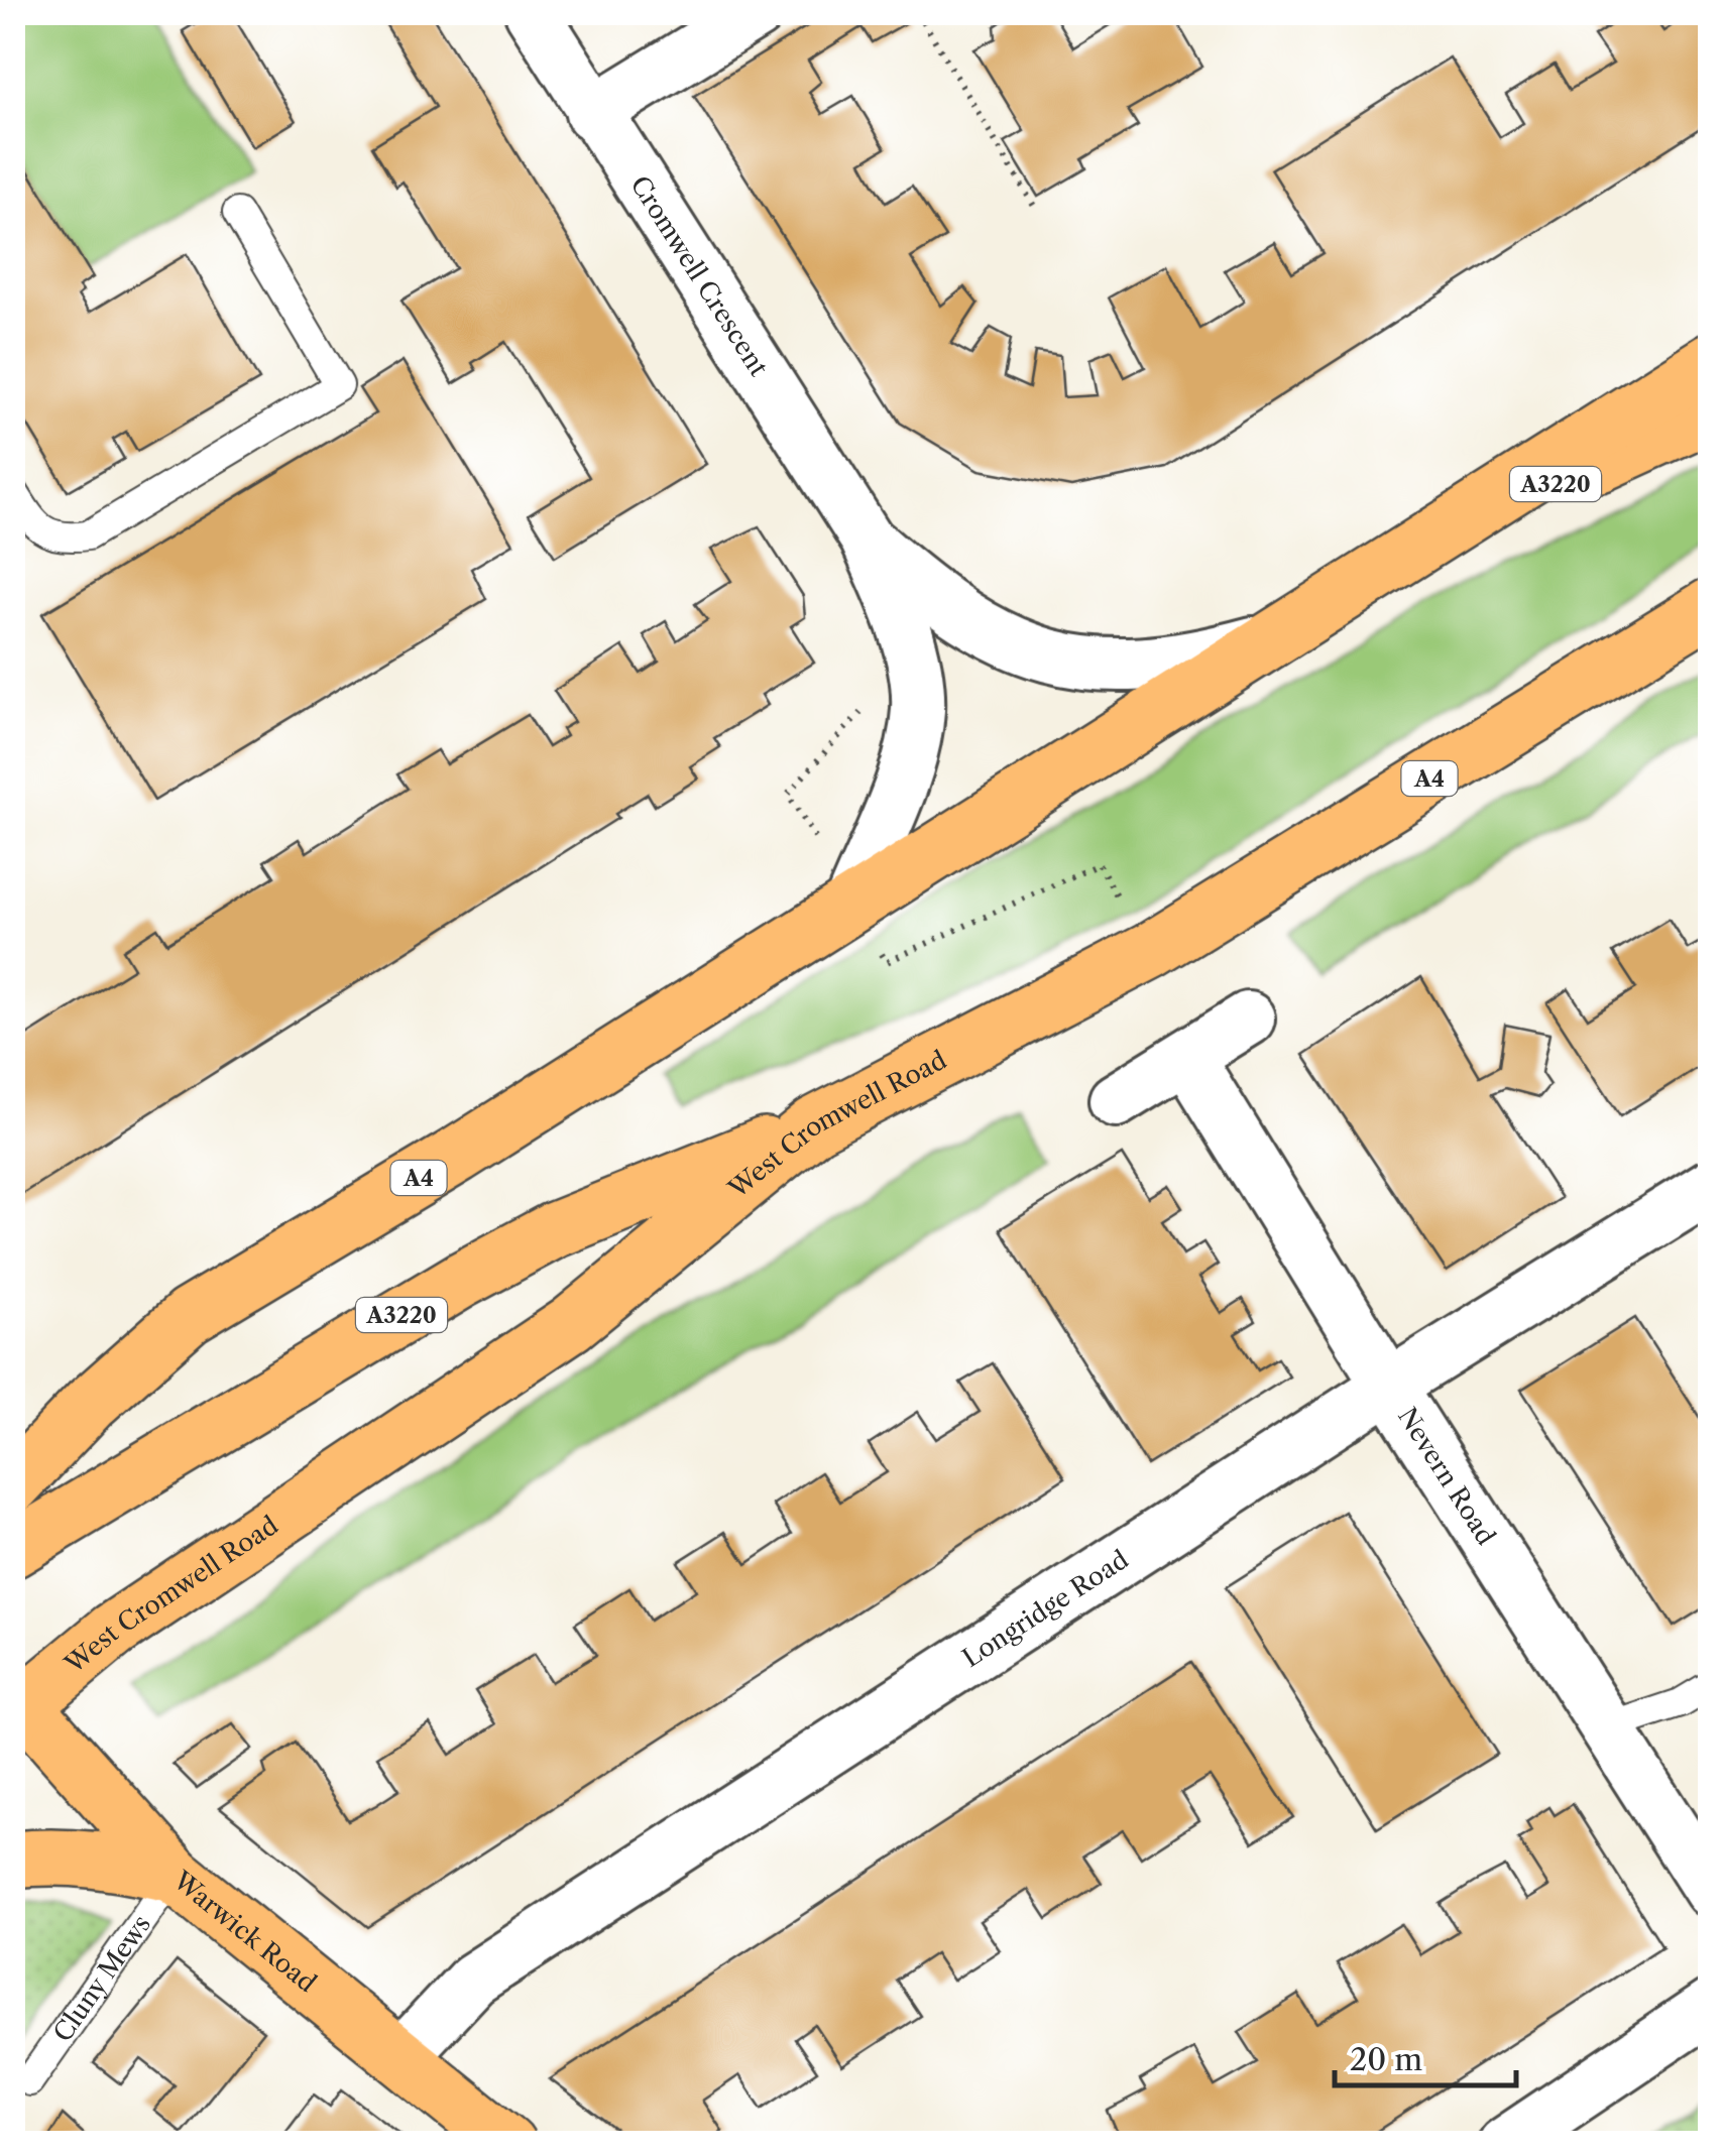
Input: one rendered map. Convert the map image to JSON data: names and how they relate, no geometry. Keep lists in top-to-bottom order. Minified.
{"streets":{"highway":["A3220","A4","West Cromwell Road","Warwick Road"],"street":["Cromwell Crescent","Nevern Road","Longridge Road"],"lane":["Cluny Mews"]},"crossings":[["Cromwell Crescent","A4"],["A3220","A4"],["A3220","West Cromwell Road"],["West Cromwell Road","Warwick Road"],["Nevern Road","Longridge Road"],["Longridge Road","Warwick Road"],["Warwick Road","Cluny Mews"]],"scale_bar":"20 m"}
